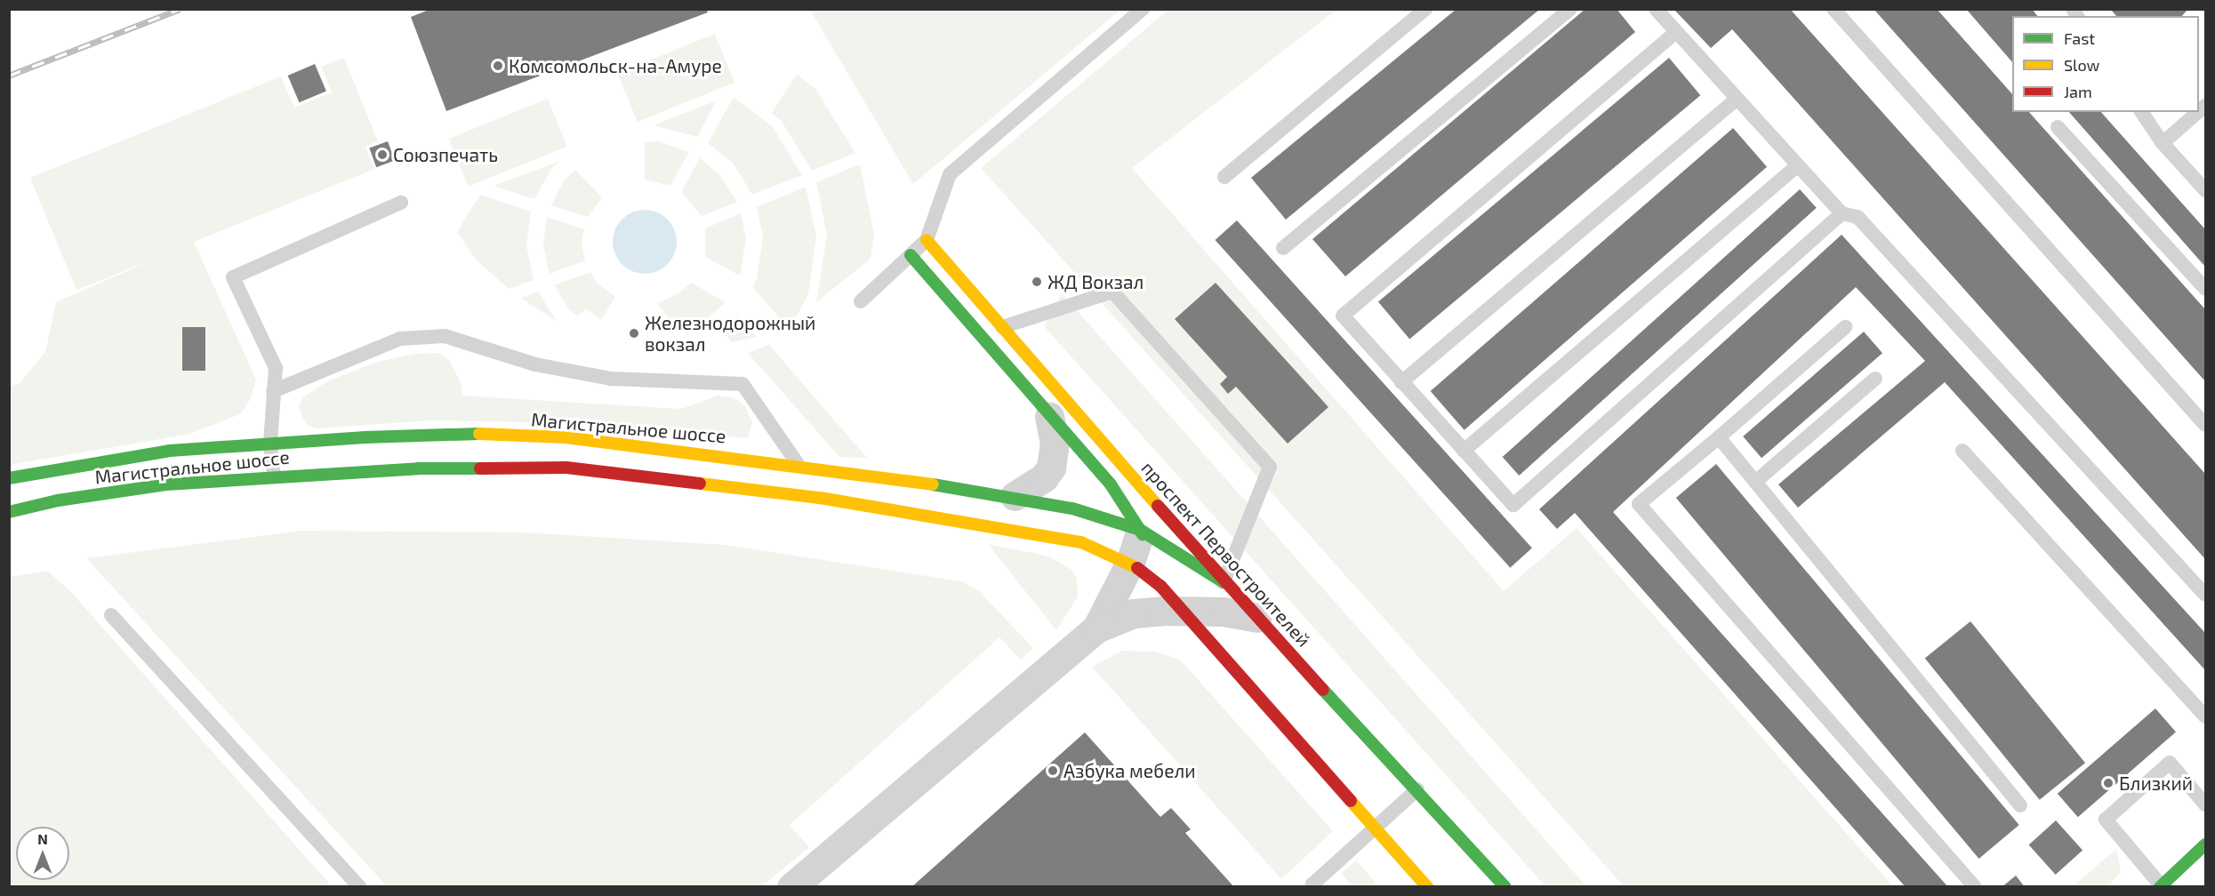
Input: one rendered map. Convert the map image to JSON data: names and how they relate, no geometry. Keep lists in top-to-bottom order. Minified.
{"streets":{"main road":["Магистральное шоссе","проспект Первостроителей"]},"crossings":[["Магистральное шоссе","проспект Первостроителей"]],"places":["Комсомольск-на-Амуре","Союзпечать","ЖД Вокзал","Железнодорожный вокзал","Азбука мебели","Близкий"],"legend":["Fast","Slow","Jam"],"north":"top"}
